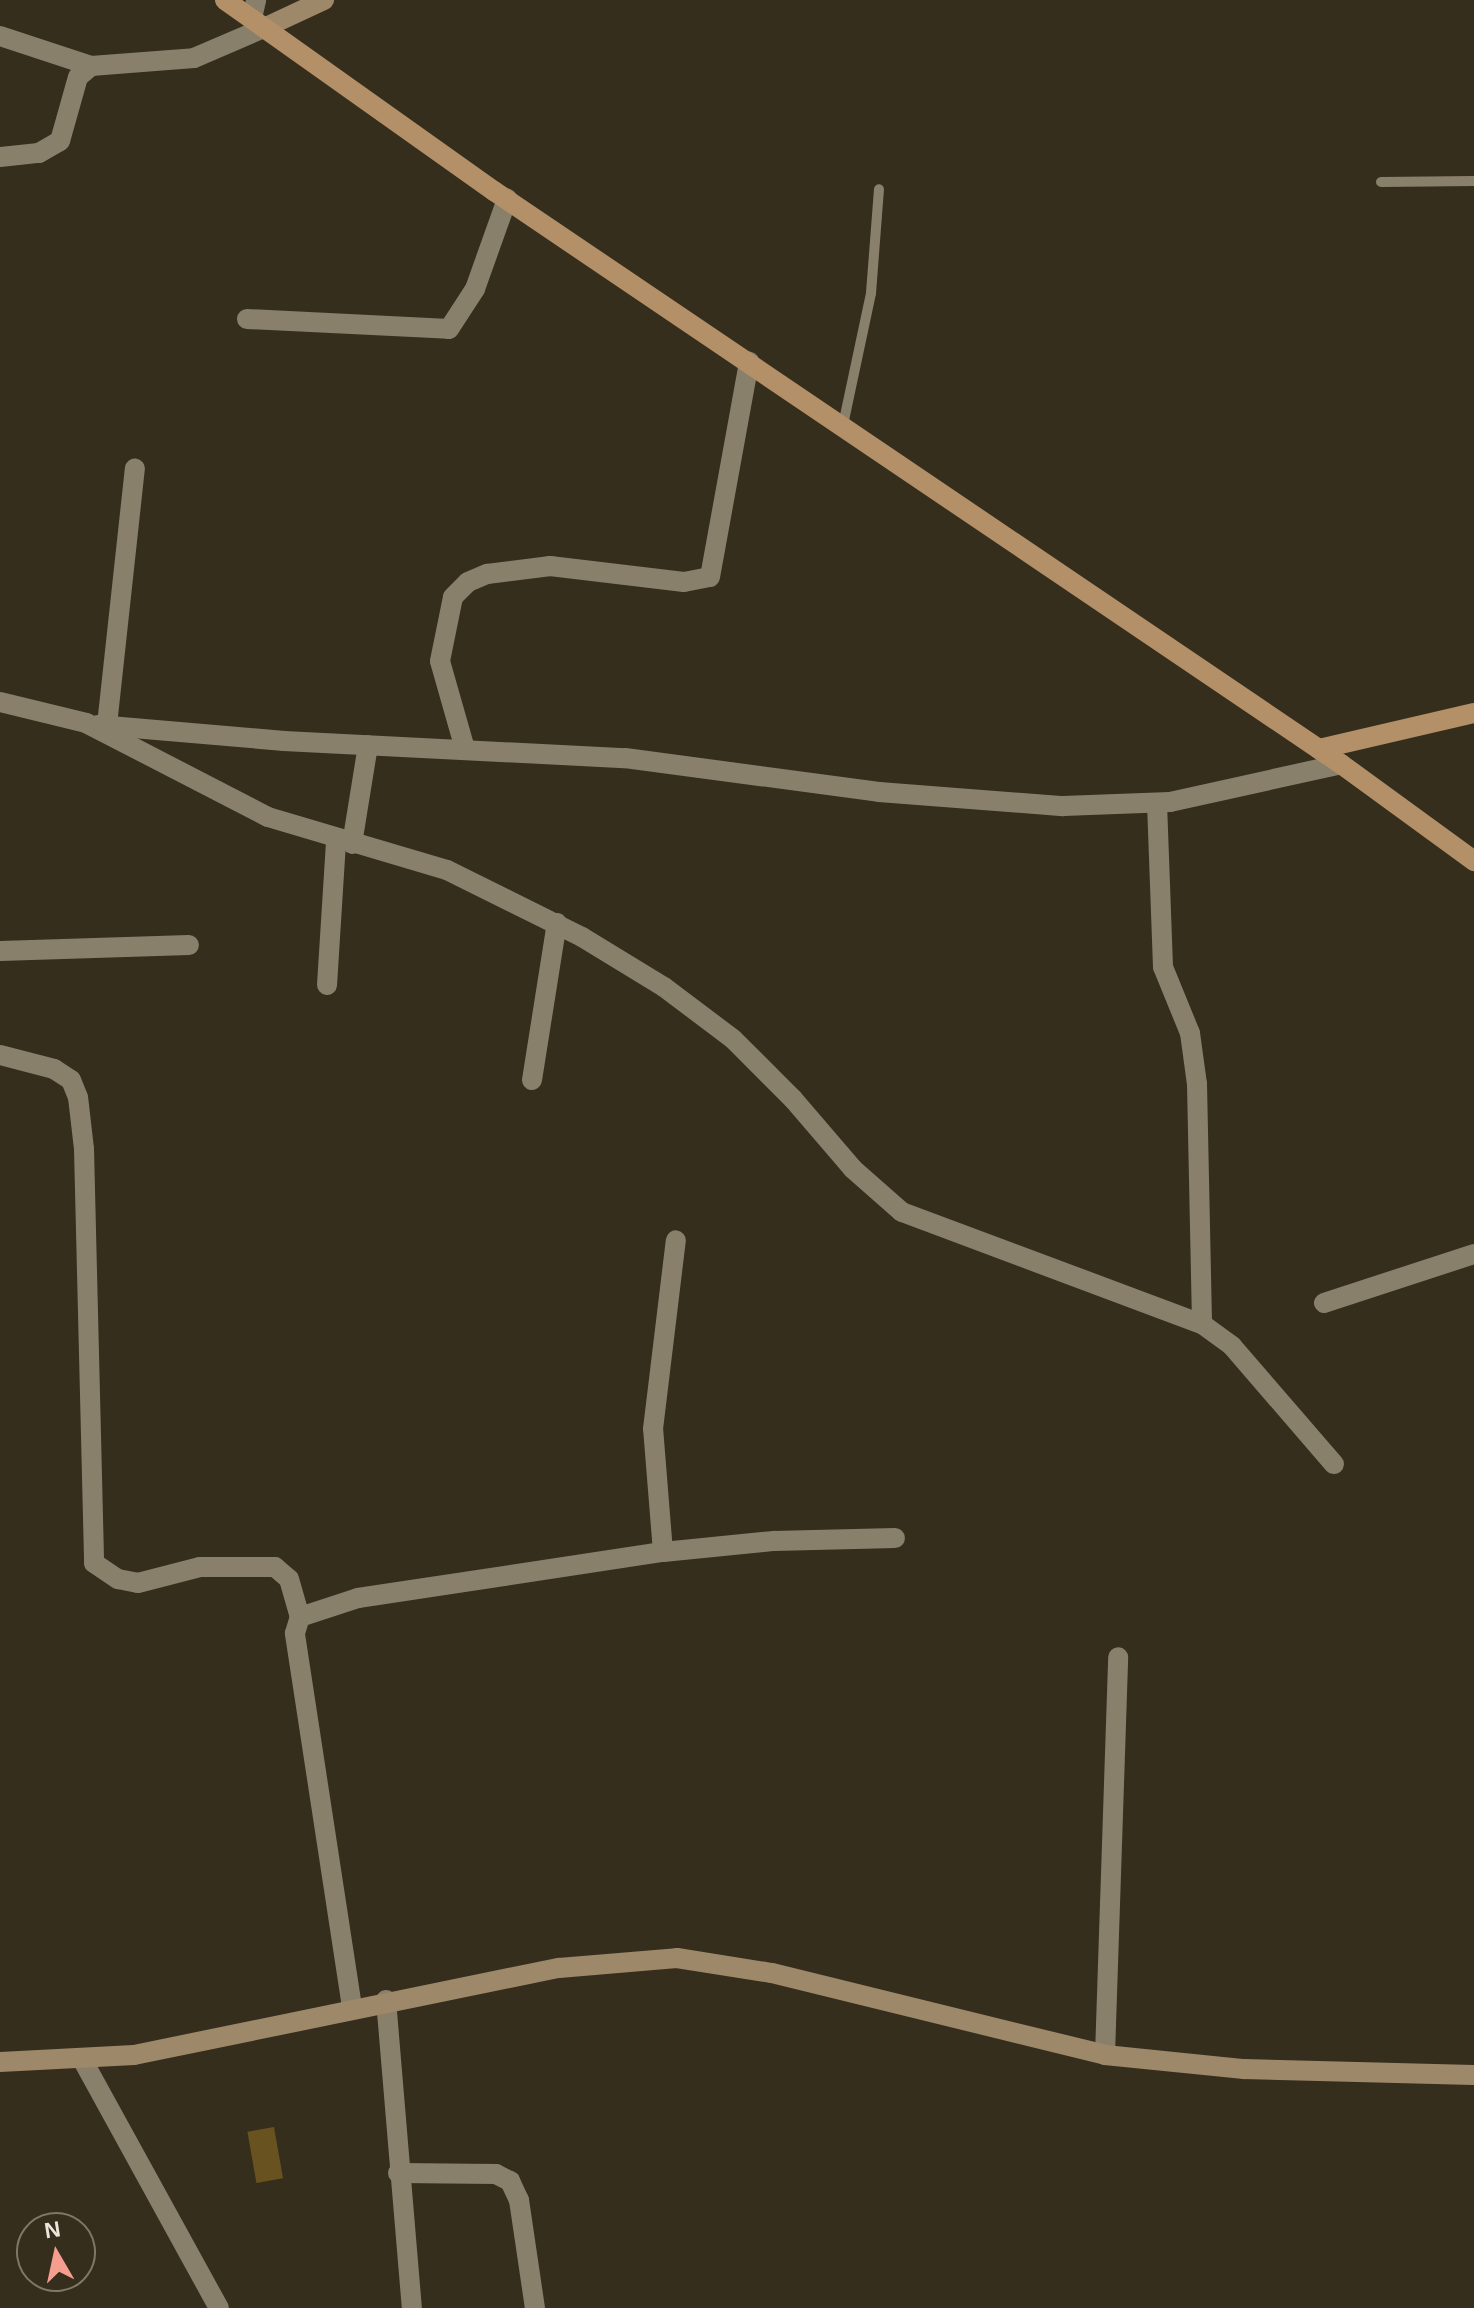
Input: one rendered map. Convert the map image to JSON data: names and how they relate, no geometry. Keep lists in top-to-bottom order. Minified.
{"north":"top"}
